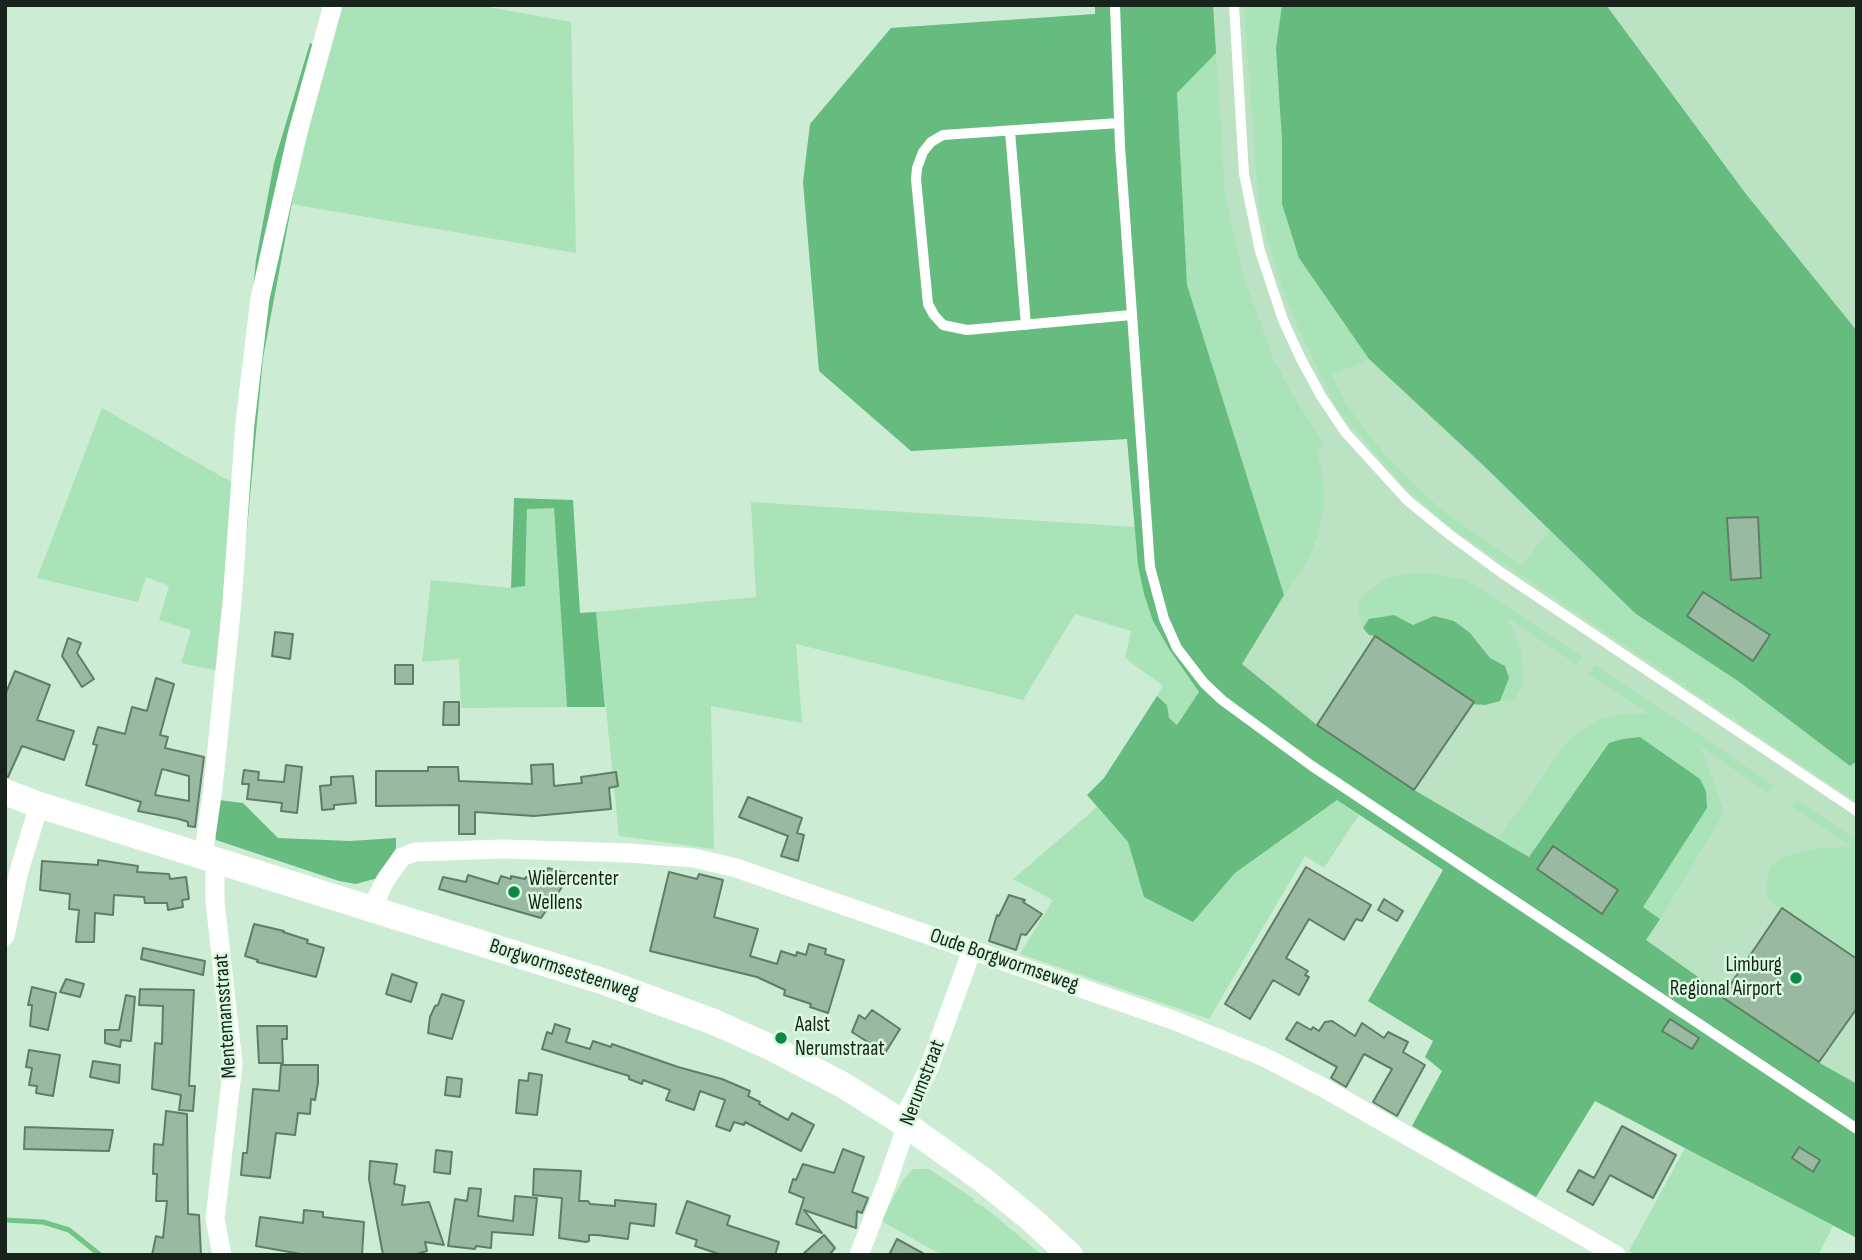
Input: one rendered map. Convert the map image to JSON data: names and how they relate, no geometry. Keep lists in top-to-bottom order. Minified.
{"streets":{"main road":["Borgwormsesteenweg"],"street":["Oude Borgwormseweg","Mentemansstraat","Nerumstraat"]},"crossings":[["Oude Borgwormseweg","Borgwormsesteenweg"],["Oude Borgwormseweg","Nerumstraat"],["Borgwormsesteenweg","Mentemansstraat"],["Borgwormsesteenweg","Nerumstraat"]],"places":["Wielercenter Wellens","Limburg Regional Airport","Aalst Nerumstraat"]}
